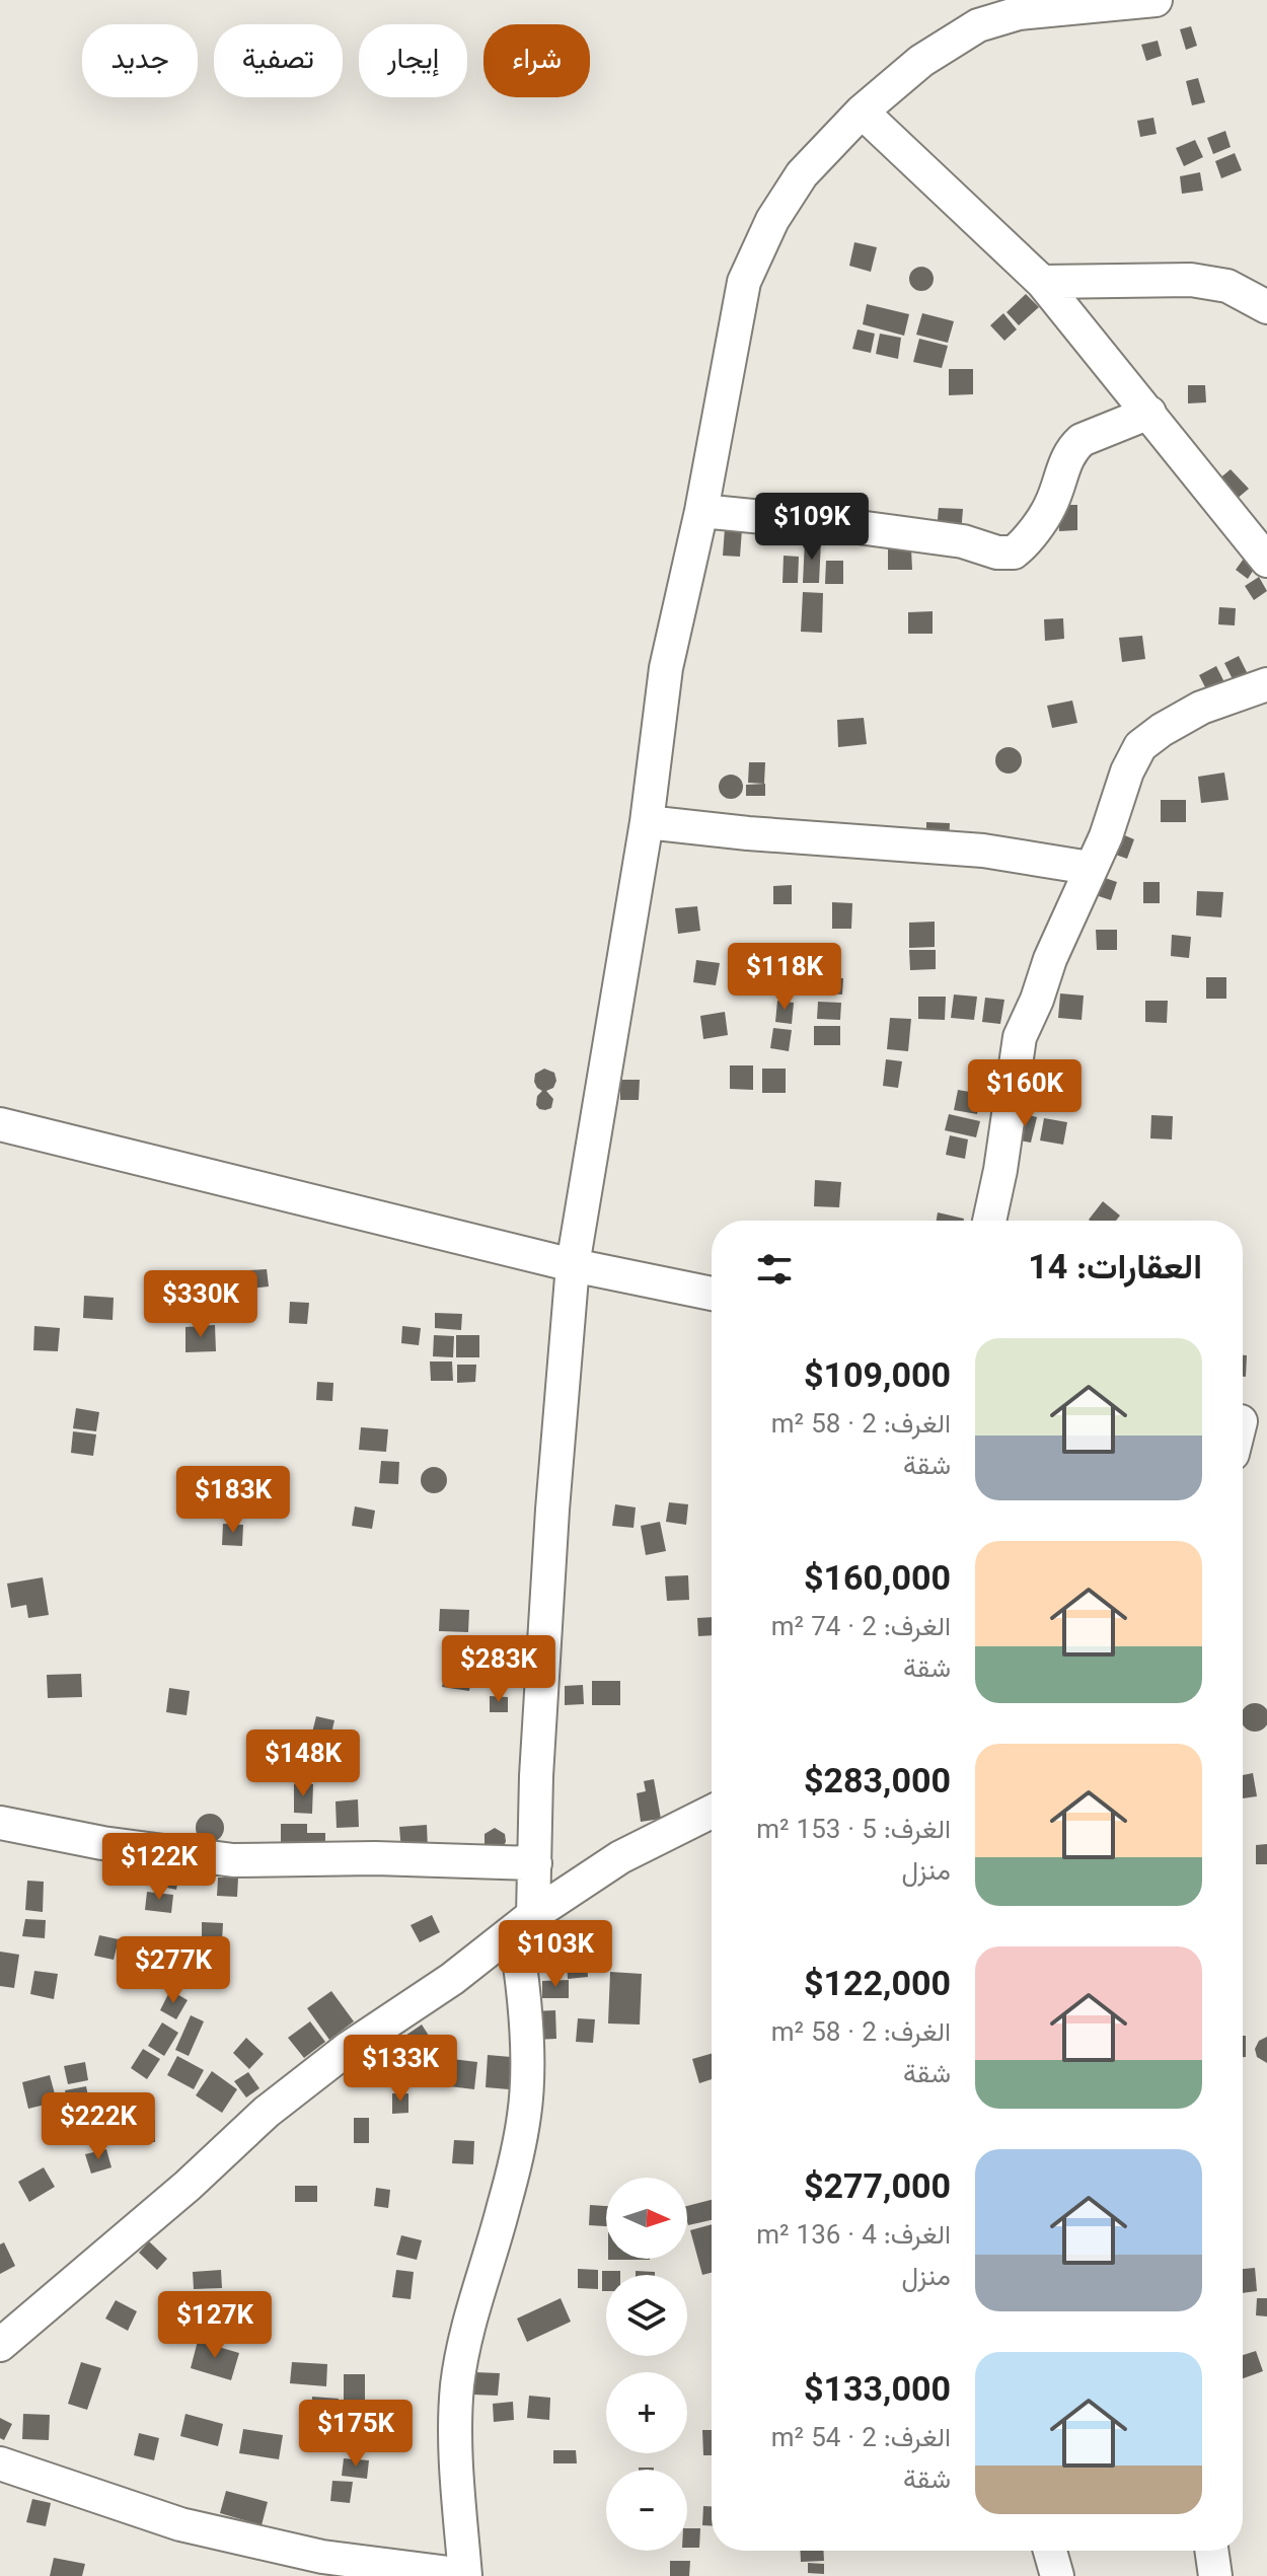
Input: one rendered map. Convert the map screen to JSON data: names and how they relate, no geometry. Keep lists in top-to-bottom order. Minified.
{"north":"right","page":{"chip":["شراء","إيجار","تصفية","جديد"],"price":["$109K","$118K","$160K","$330K","$183K","$283K","$148K","$122K","$103K","$277K","$133K","$222K","$127K","$175K"],"heading":"العقارات: 14","list":[{"name":"$109,000","note":"الغرف: 2 · 58 m² · شقة"},{"name":"$160,000","note":"الغرف: 2 · 74 m² · شقة"},{"name":"$283,000","note":"الغرف: 5 · 153 m² · منزل"},{"name":"$122,000","note":"الغرف: 2 · 58 m² · شقة"},{"name":"$277,000","note":"الغرف: 4 · 136 m² · منزل"},{"name":"$133,000","note":"الغرف: 2 · 54 m² · شقة"}],"map_buttons":["+","−"]}}
